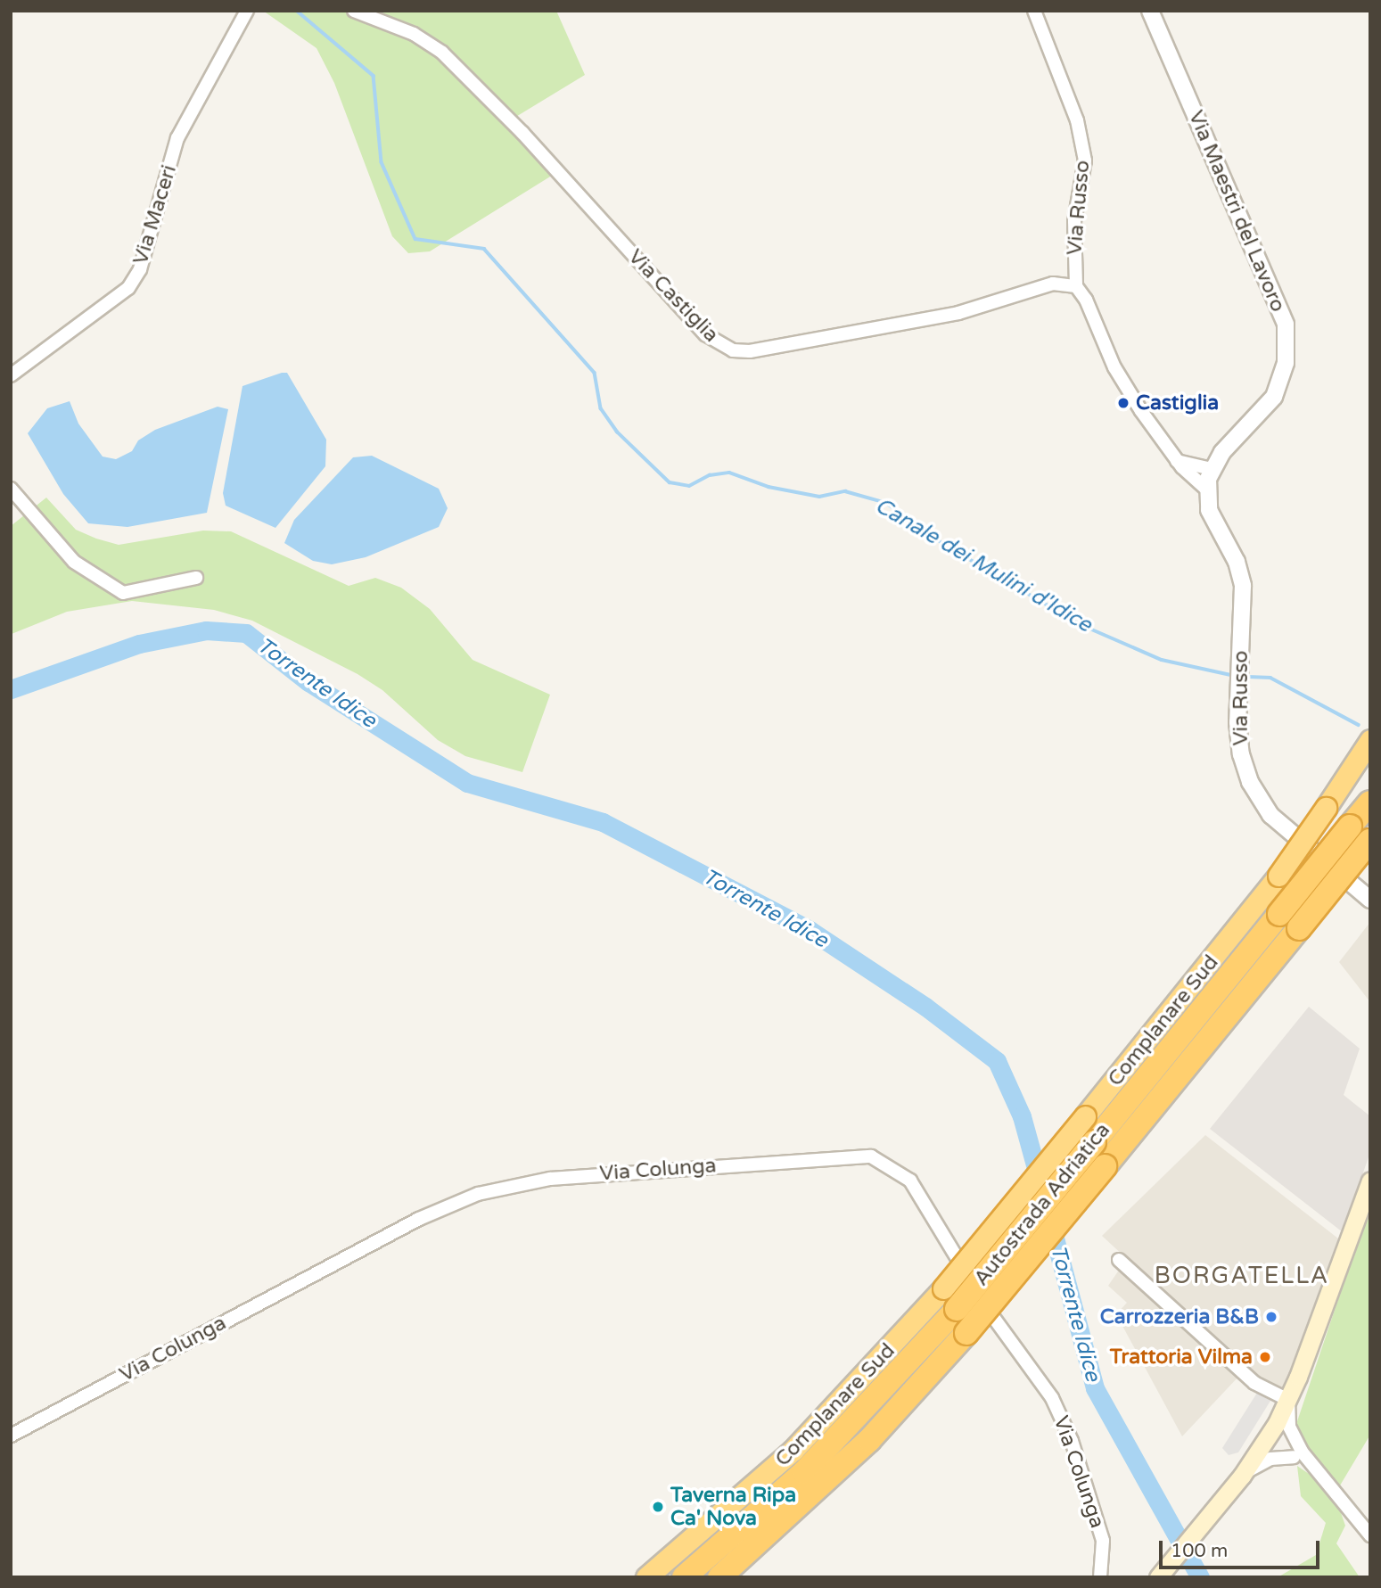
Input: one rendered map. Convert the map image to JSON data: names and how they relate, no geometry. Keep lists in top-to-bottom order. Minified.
{"streets":{"highway":["Complanare Sud","Autostrada Adriatica"],"street":["Via Russo","Via Maestri del Lavoro","Via Maceri","Via Castiglia","Via Colunga"]},"crossings":[["Via Russo","Via Maestri del Lavoro"],["Via Russo","Via Castiglia"]],"districts":["BORGATELLA"],"water":["Canale dei Mulini d'Idice","Torrente Idice"],"places":["Castiglia","Carrozzeria B&B","Trattoria Vilma","Taverna Ripa Ca' Nova"],"scale_bar":"100 m"}
